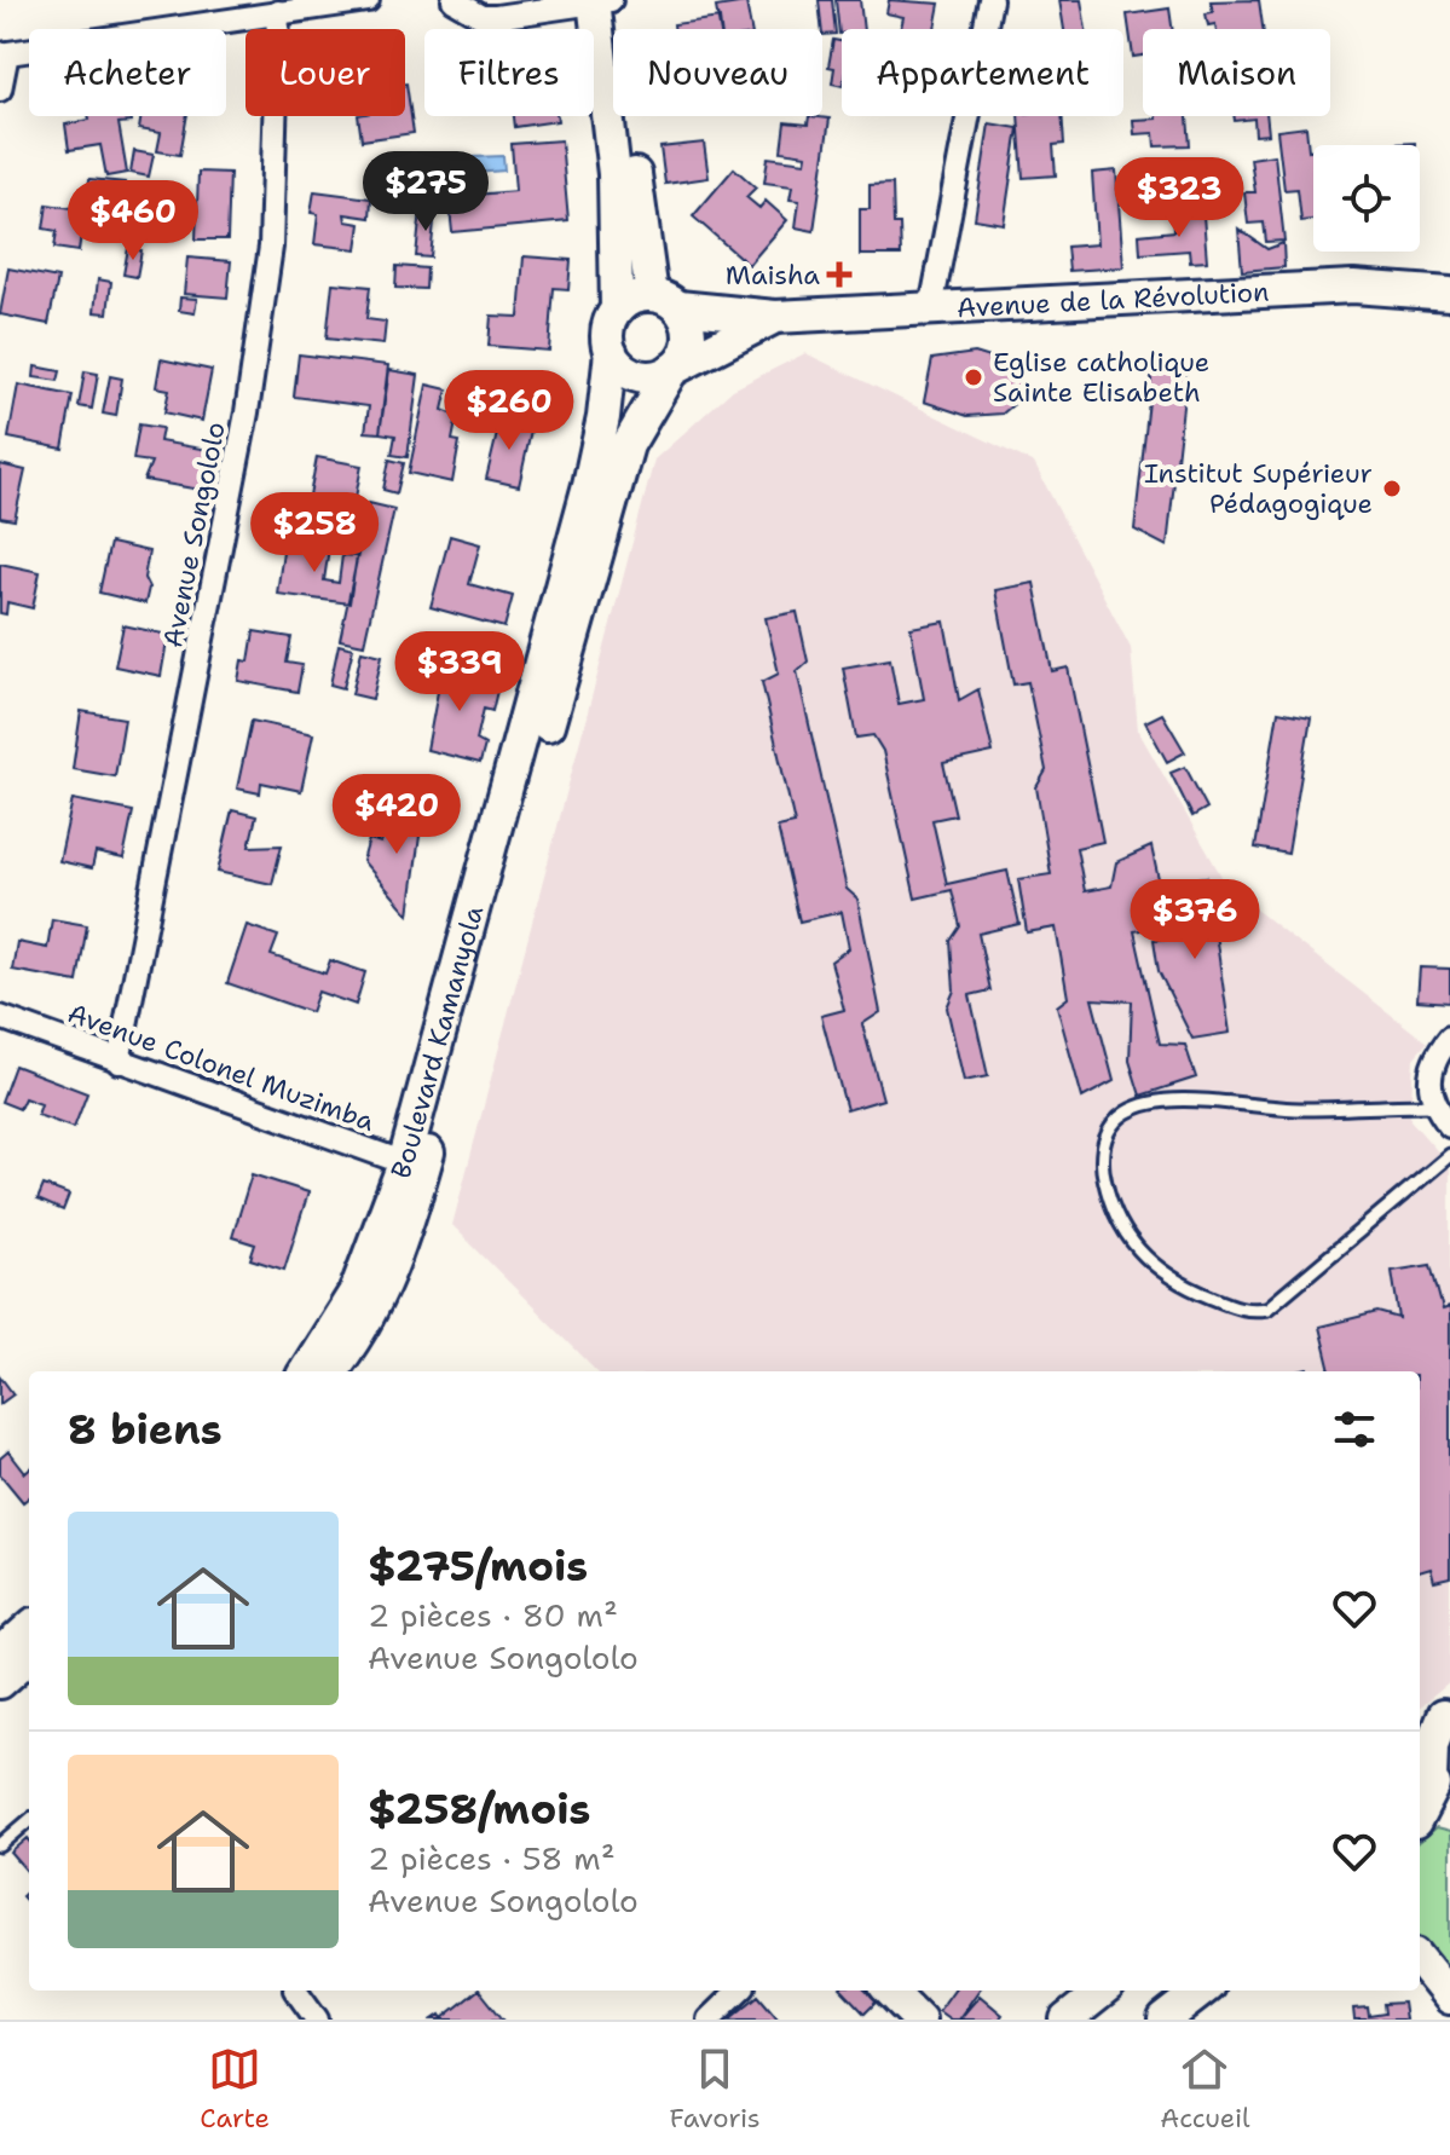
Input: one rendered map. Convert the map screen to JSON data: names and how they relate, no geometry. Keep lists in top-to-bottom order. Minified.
{"streets":{"main road":["Avenue de la Révolution","Boulevard Kamanyola"],"street":["Avenue Songololo","Avenue Colonel Muzimba"]},"crossings":[["Avenue de la Révolution","Boulevard Kamanyola"],["Avenue Songololo","Avenue Colonel Muzimba"],["Boulevard Kamanyola","Avenue Colonel Muzimba"]],"places":{"health":["Maisha"],"other":["Eglise catholique Sainte Elisabeth","Institut Supérieur Pédagogique"]},"page":{"chip":["Acheter","Louer","Filtres","Nouveau","Appartement","Maison"],"price":["$275","$323","$460","$260","$258","$339","$420","$376"],"heading":"8 biens","list":[{"name":"$275/mois","note":"2 pièces · 80 m² · Avenue Songololo"},{"name":"$258/mois","note":"2 pièces · 58 m² · Avenue Songololo"}],"tabs":["Carte","Favoris","Accueil"]}}
